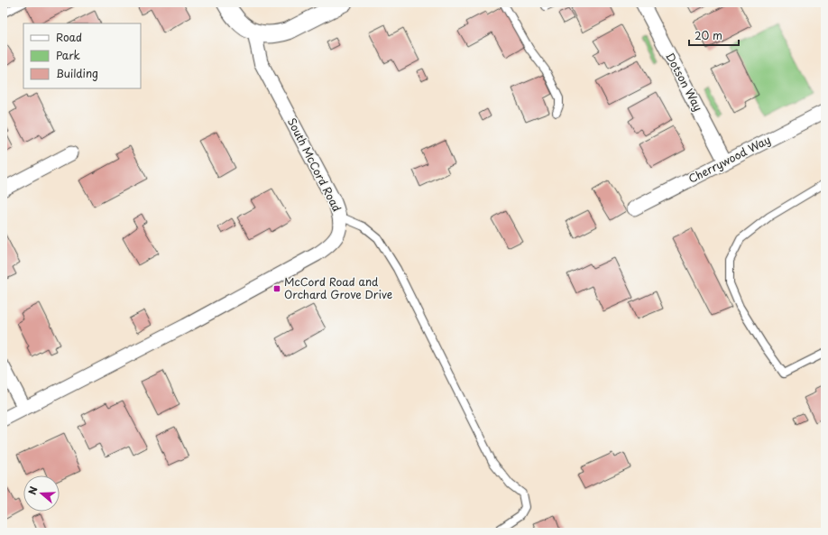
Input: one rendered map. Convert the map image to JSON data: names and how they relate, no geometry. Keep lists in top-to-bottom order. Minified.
{"streets":{"street":["Dotson Way","Cherrywood Way","South McCord Road"]},"crossings":[["Dotson Way","Cherrywood Way"]],"places":{"transit":["McCord Road and Orchard Grove Drive"]},"legend":["Road","Park","Building"],"scale_bar":"20 m","north":"left"}
